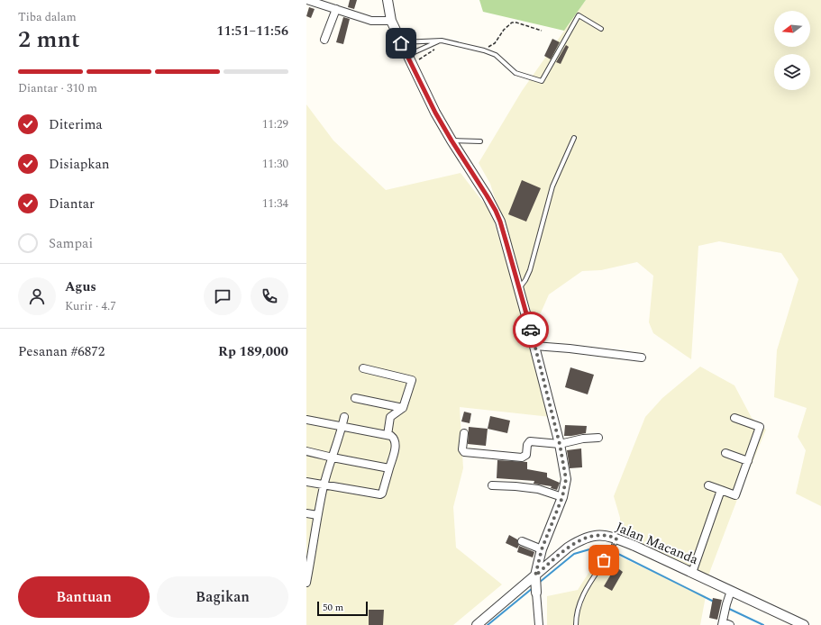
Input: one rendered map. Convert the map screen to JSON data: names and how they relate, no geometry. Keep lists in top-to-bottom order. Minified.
{"streets":{"street":["Jalan Macanda"]},"scale_bar":"50 m","north":"left","page":{"heading":["2 mnt","Tiba dalam","11:51–11:56"],"panel":["Agus","Kurir · 4.7","Pesanan #6872","Rp 189,000"],"bar":"Diantar · 310 m","list":[["Diterima","11:29"],["Disiapkan","11:30"],["Diantar","11:34"],"Sampai"],"buttons":["Bantuan","Bagikan"],"scale":"50 m"}}
